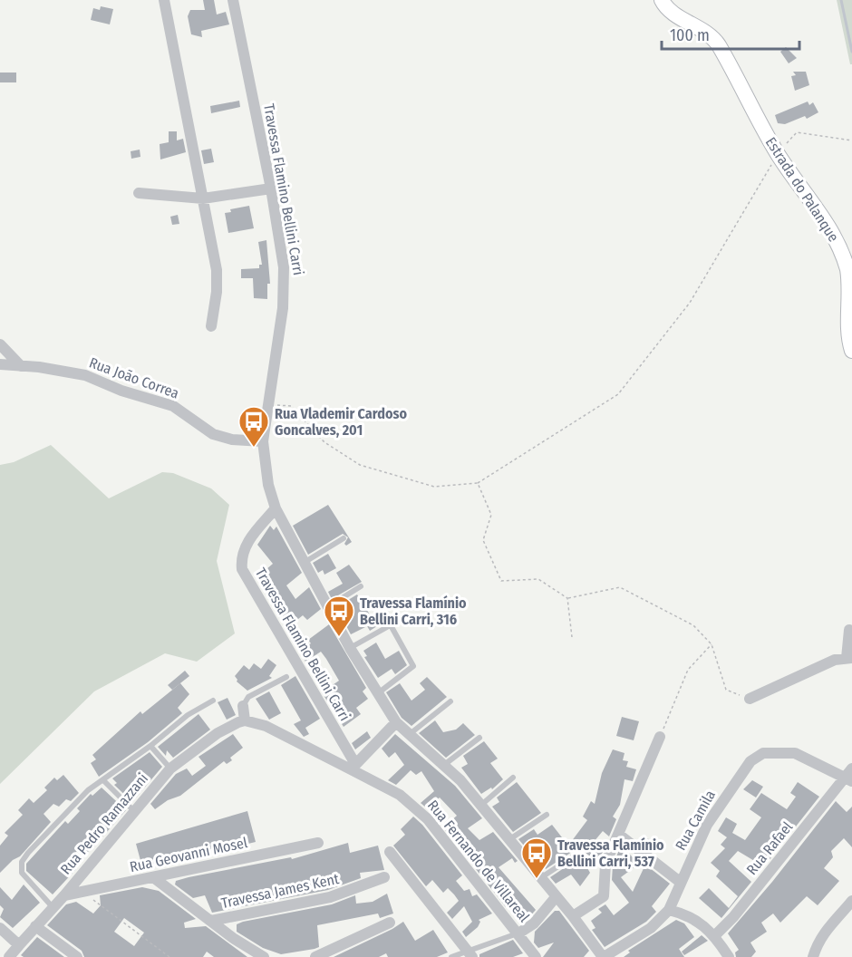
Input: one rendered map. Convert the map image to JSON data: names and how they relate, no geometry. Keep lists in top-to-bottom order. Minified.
{"streets":{"street":["Travessa Flamino Bellini Carri","Estrada do Palanque","Rua João Correa","Rua Camila","Rua Pedro Ramazzani","Rua Rafael","Rua Geovanni Mosel","Rua Fernando de Villareal","Travessa James Kent"]},"crossings":[["Travessa Flamino Bellini Carri","Rua João Correa"],["Travessa Flamino Bellini Carri","Rua Fernando de Villareal"],["Rua Camila","Rua Rafael"],["Rua Pedro Ramazzani","Rua Geovanni Mosel"],["Rua Pedro Ramazzani","Rua Fernando de Villareal"]],"places":{"bus stop":["Rua Vlademir Cardoso Goncalves, 201","Travessa Flamínio Bellini Carri, 316","Travessa Flamínio Bellini Carri, 537"]},"scale_bar":"100 m"}
